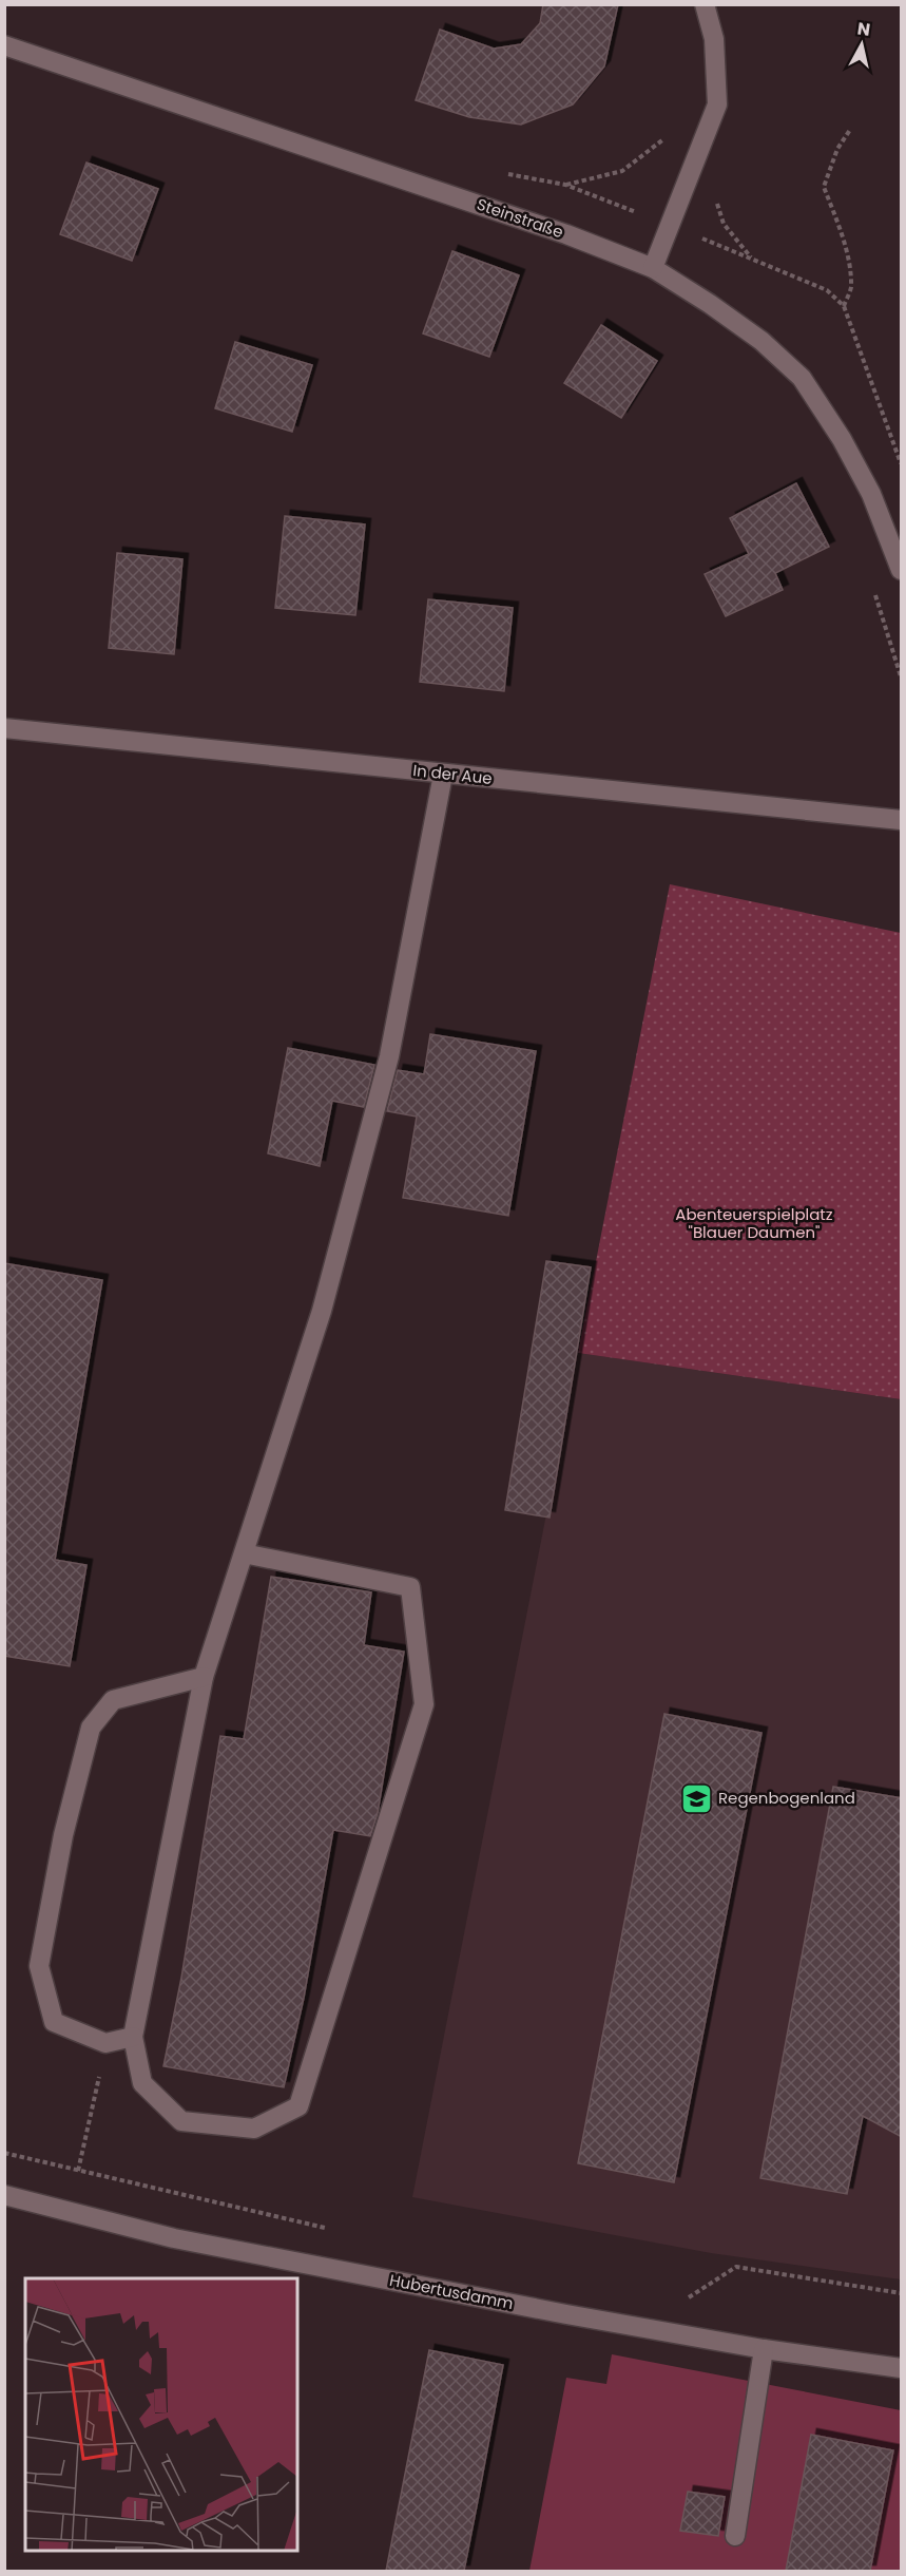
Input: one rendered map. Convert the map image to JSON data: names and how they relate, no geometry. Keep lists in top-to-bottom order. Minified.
{"streets":{"street":["Steinstraße","In der Aue","Hubertusdamm"]},"parks":["Abenteuerspielplatz \"Blauer Daumen\""],"places":{"school or university":["Regenbogenland"]},"north":"top"}
